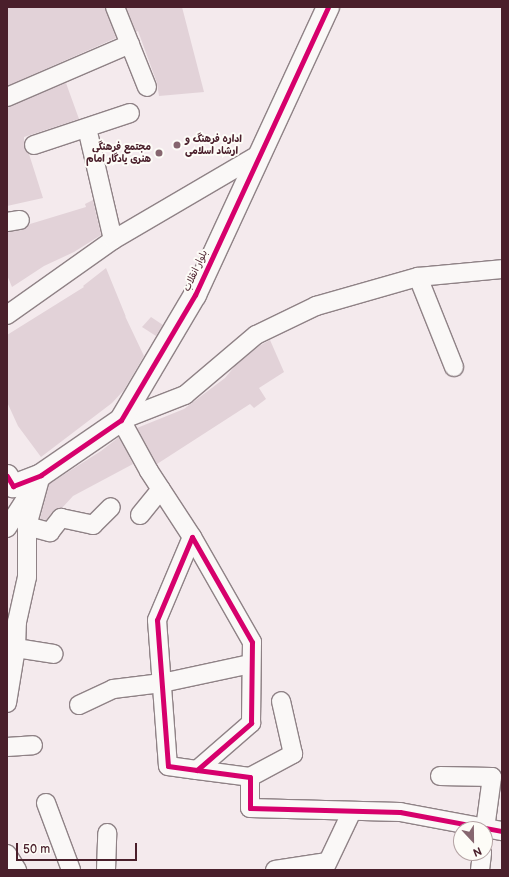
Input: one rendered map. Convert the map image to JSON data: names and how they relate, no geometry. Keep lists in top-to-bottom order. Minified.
{"streets":{"street":["بلوار انقلاب"]},"places":["اداره فرهنگ و ارشاد اسلامی","مجتمع فرهنگی هنری یادگار امام"],"scale_bar":"50 m","north":"bottom"}
